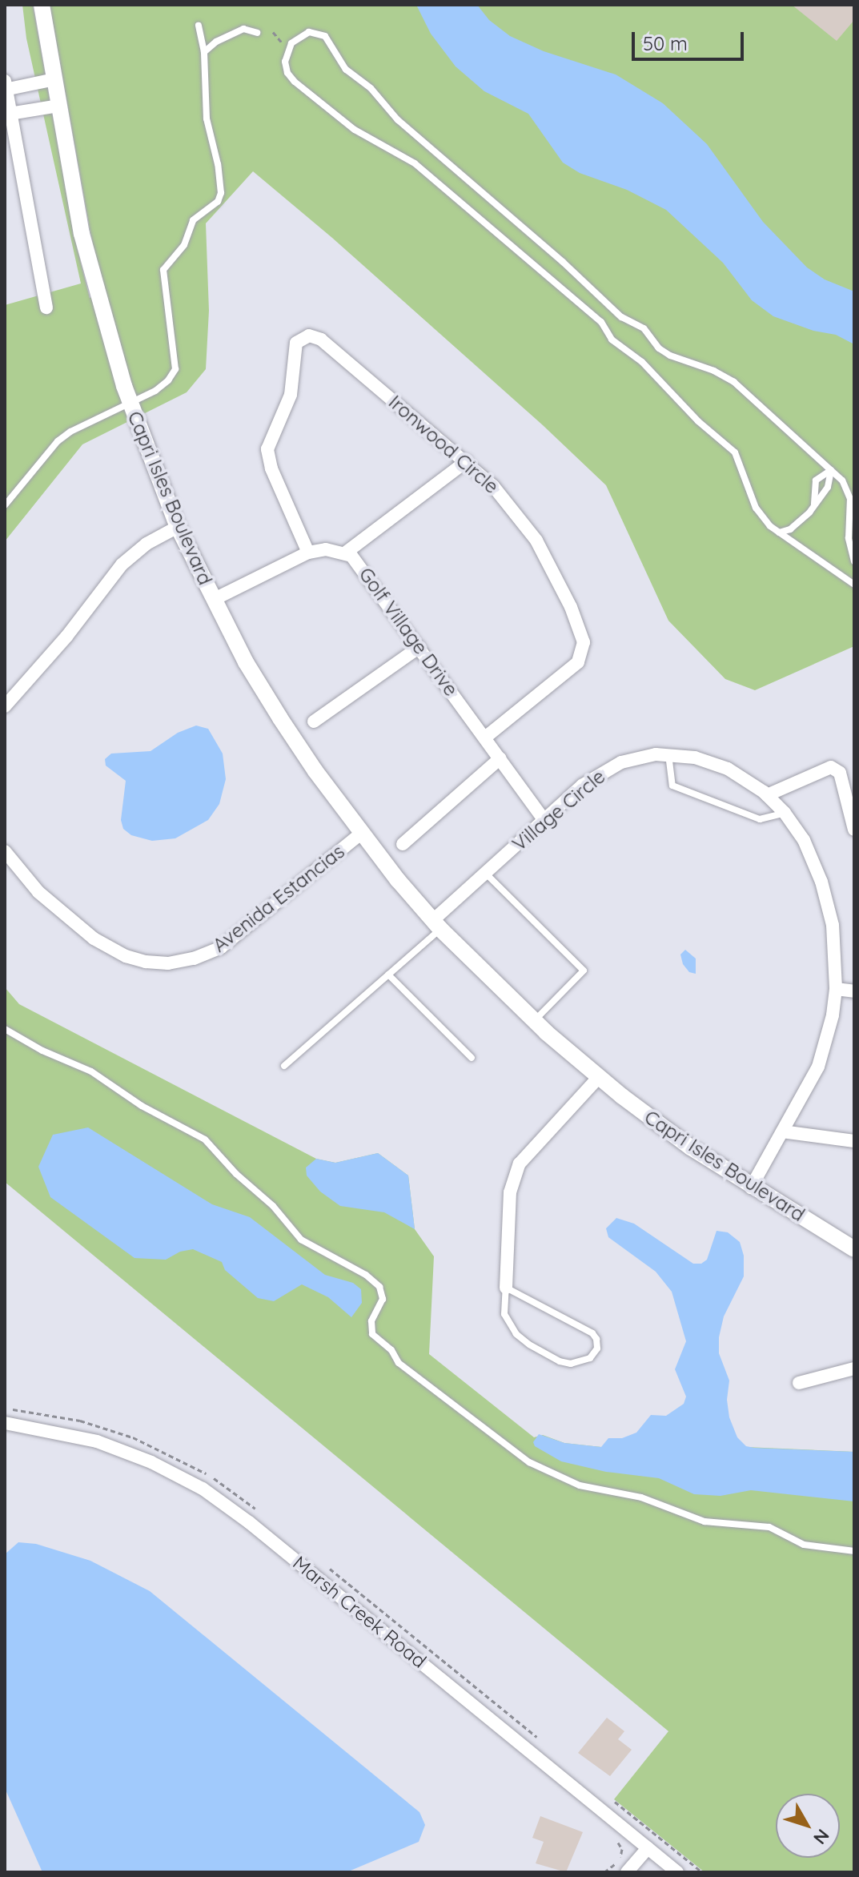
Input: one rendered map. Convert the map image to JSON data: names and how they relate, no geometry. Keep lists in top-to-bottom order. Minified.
{"streets":{"street":["Ironwood Circle","Capri Isles Boulevard","Golf Village Drive","Village Circle","Avenida Estancias","Marsh Creek Road"]},"crossings":[["Ironwood Circle","Golf Village Drive"],["Capri Isles Boulevard","Golf Village Drive"],["Capri Isles Boulevard","Village Circle"],["Capri Isles Boulevard","Avenida Estancias"]],"scale_bar":"50 m","north":"bottom right"}
